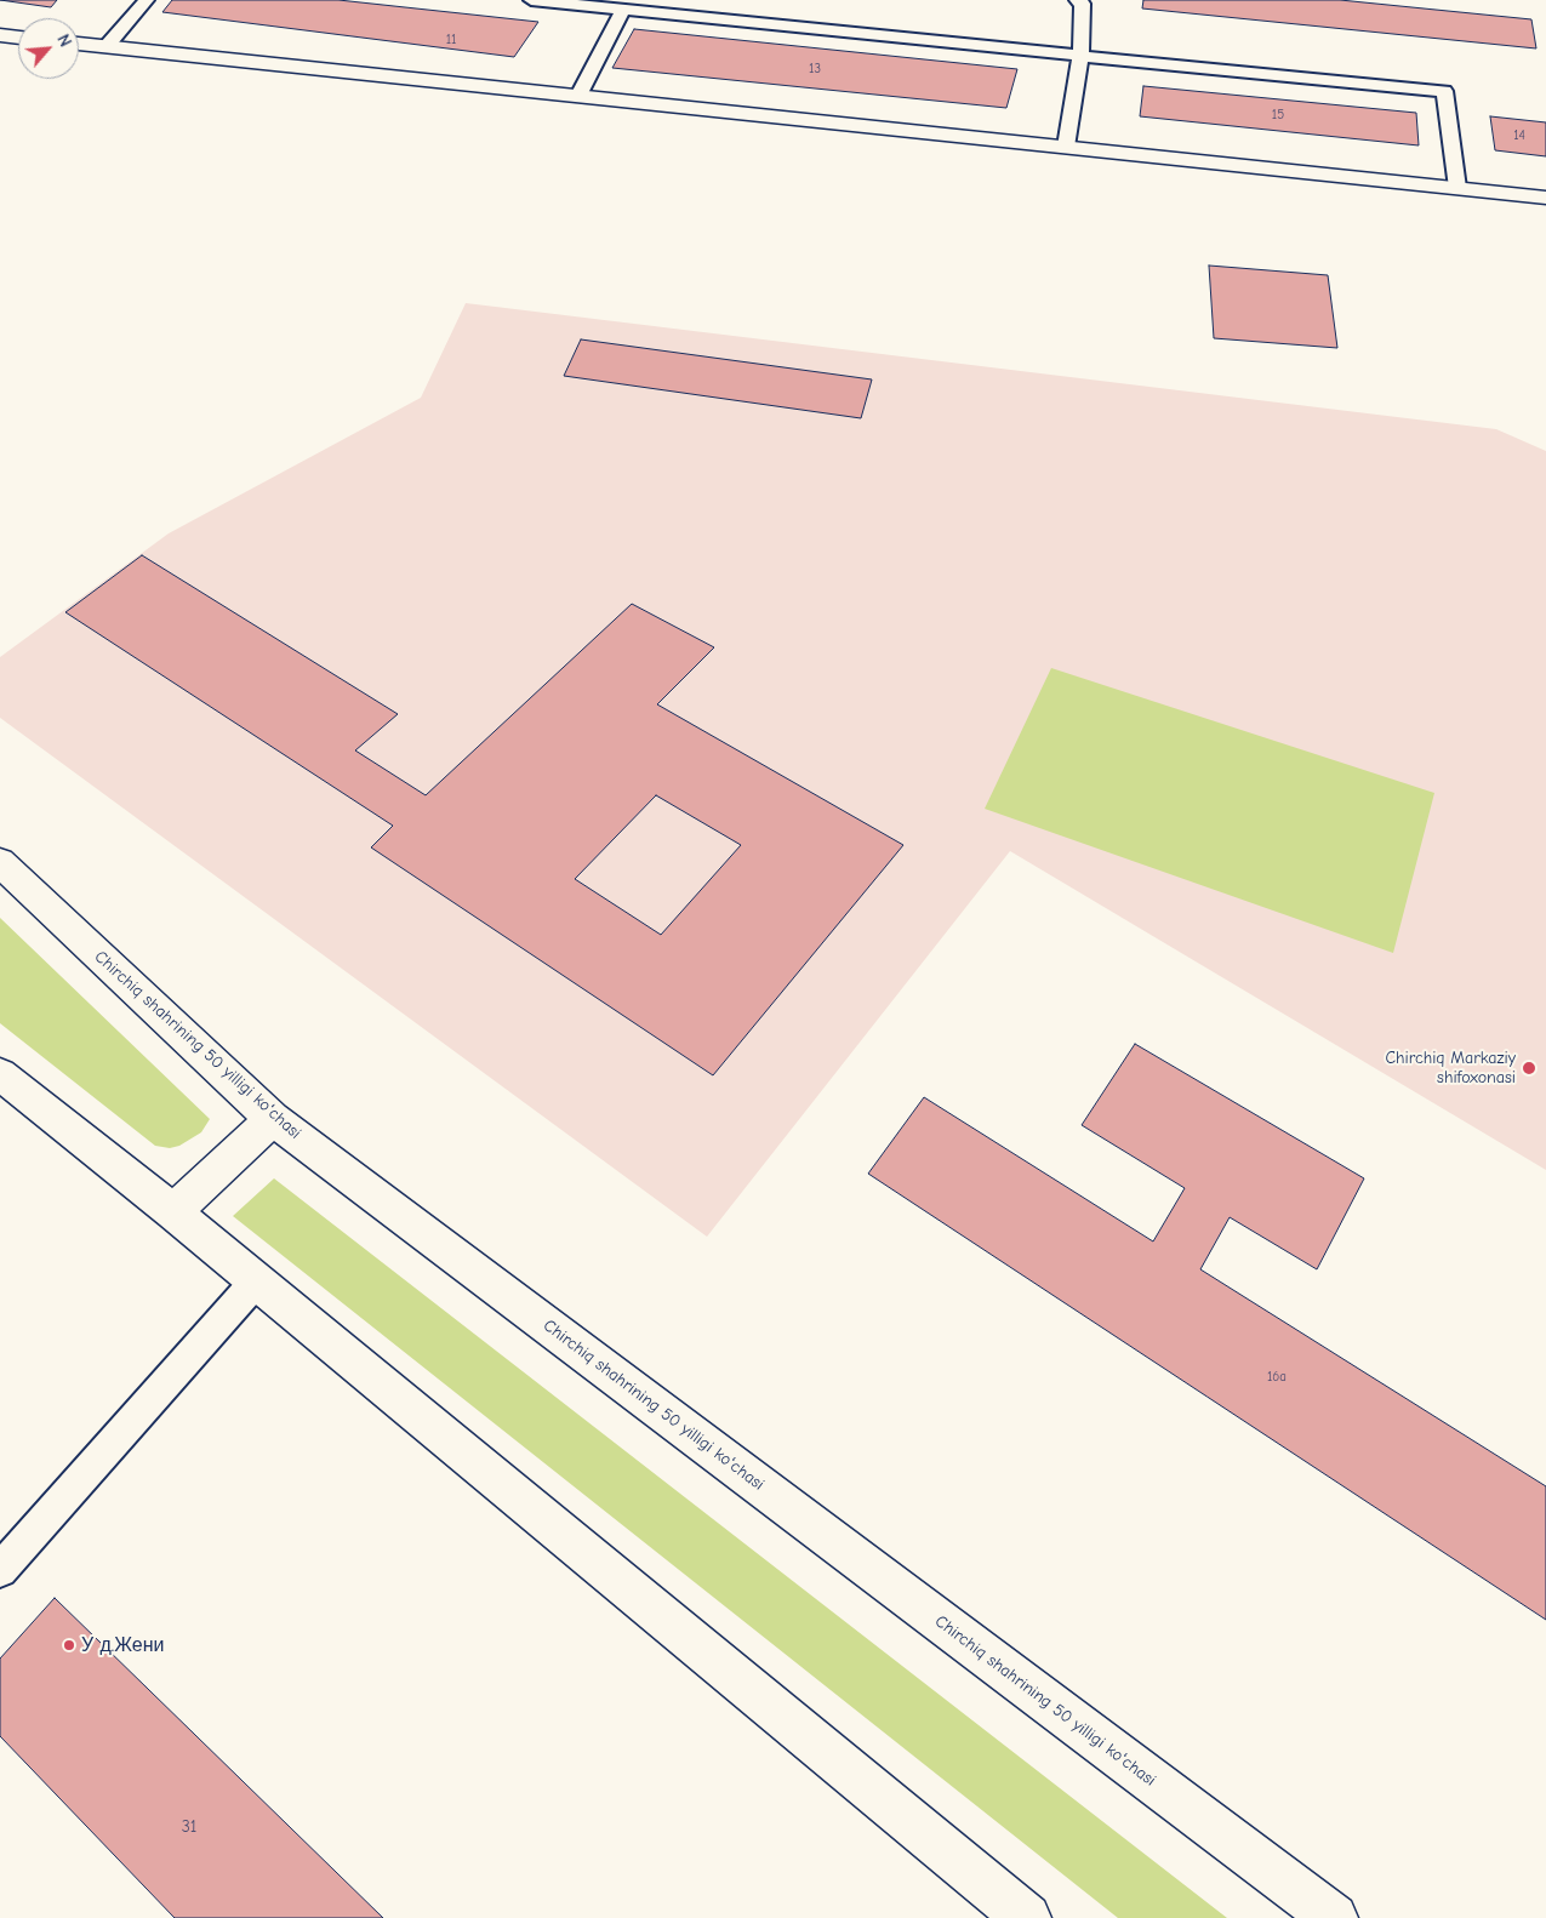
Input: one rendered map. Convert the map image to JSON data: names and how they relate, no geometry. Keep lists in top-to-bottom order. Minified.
{"streets":{"main road":["Chirchiq shahrining 50 yilligi koʻchasi"]},"places":["Chirchiq Markaziy shifoxonasi","У д.Жени"],"house_numbers":["11","13","15","14","16a","31"],"north":"top right"}
